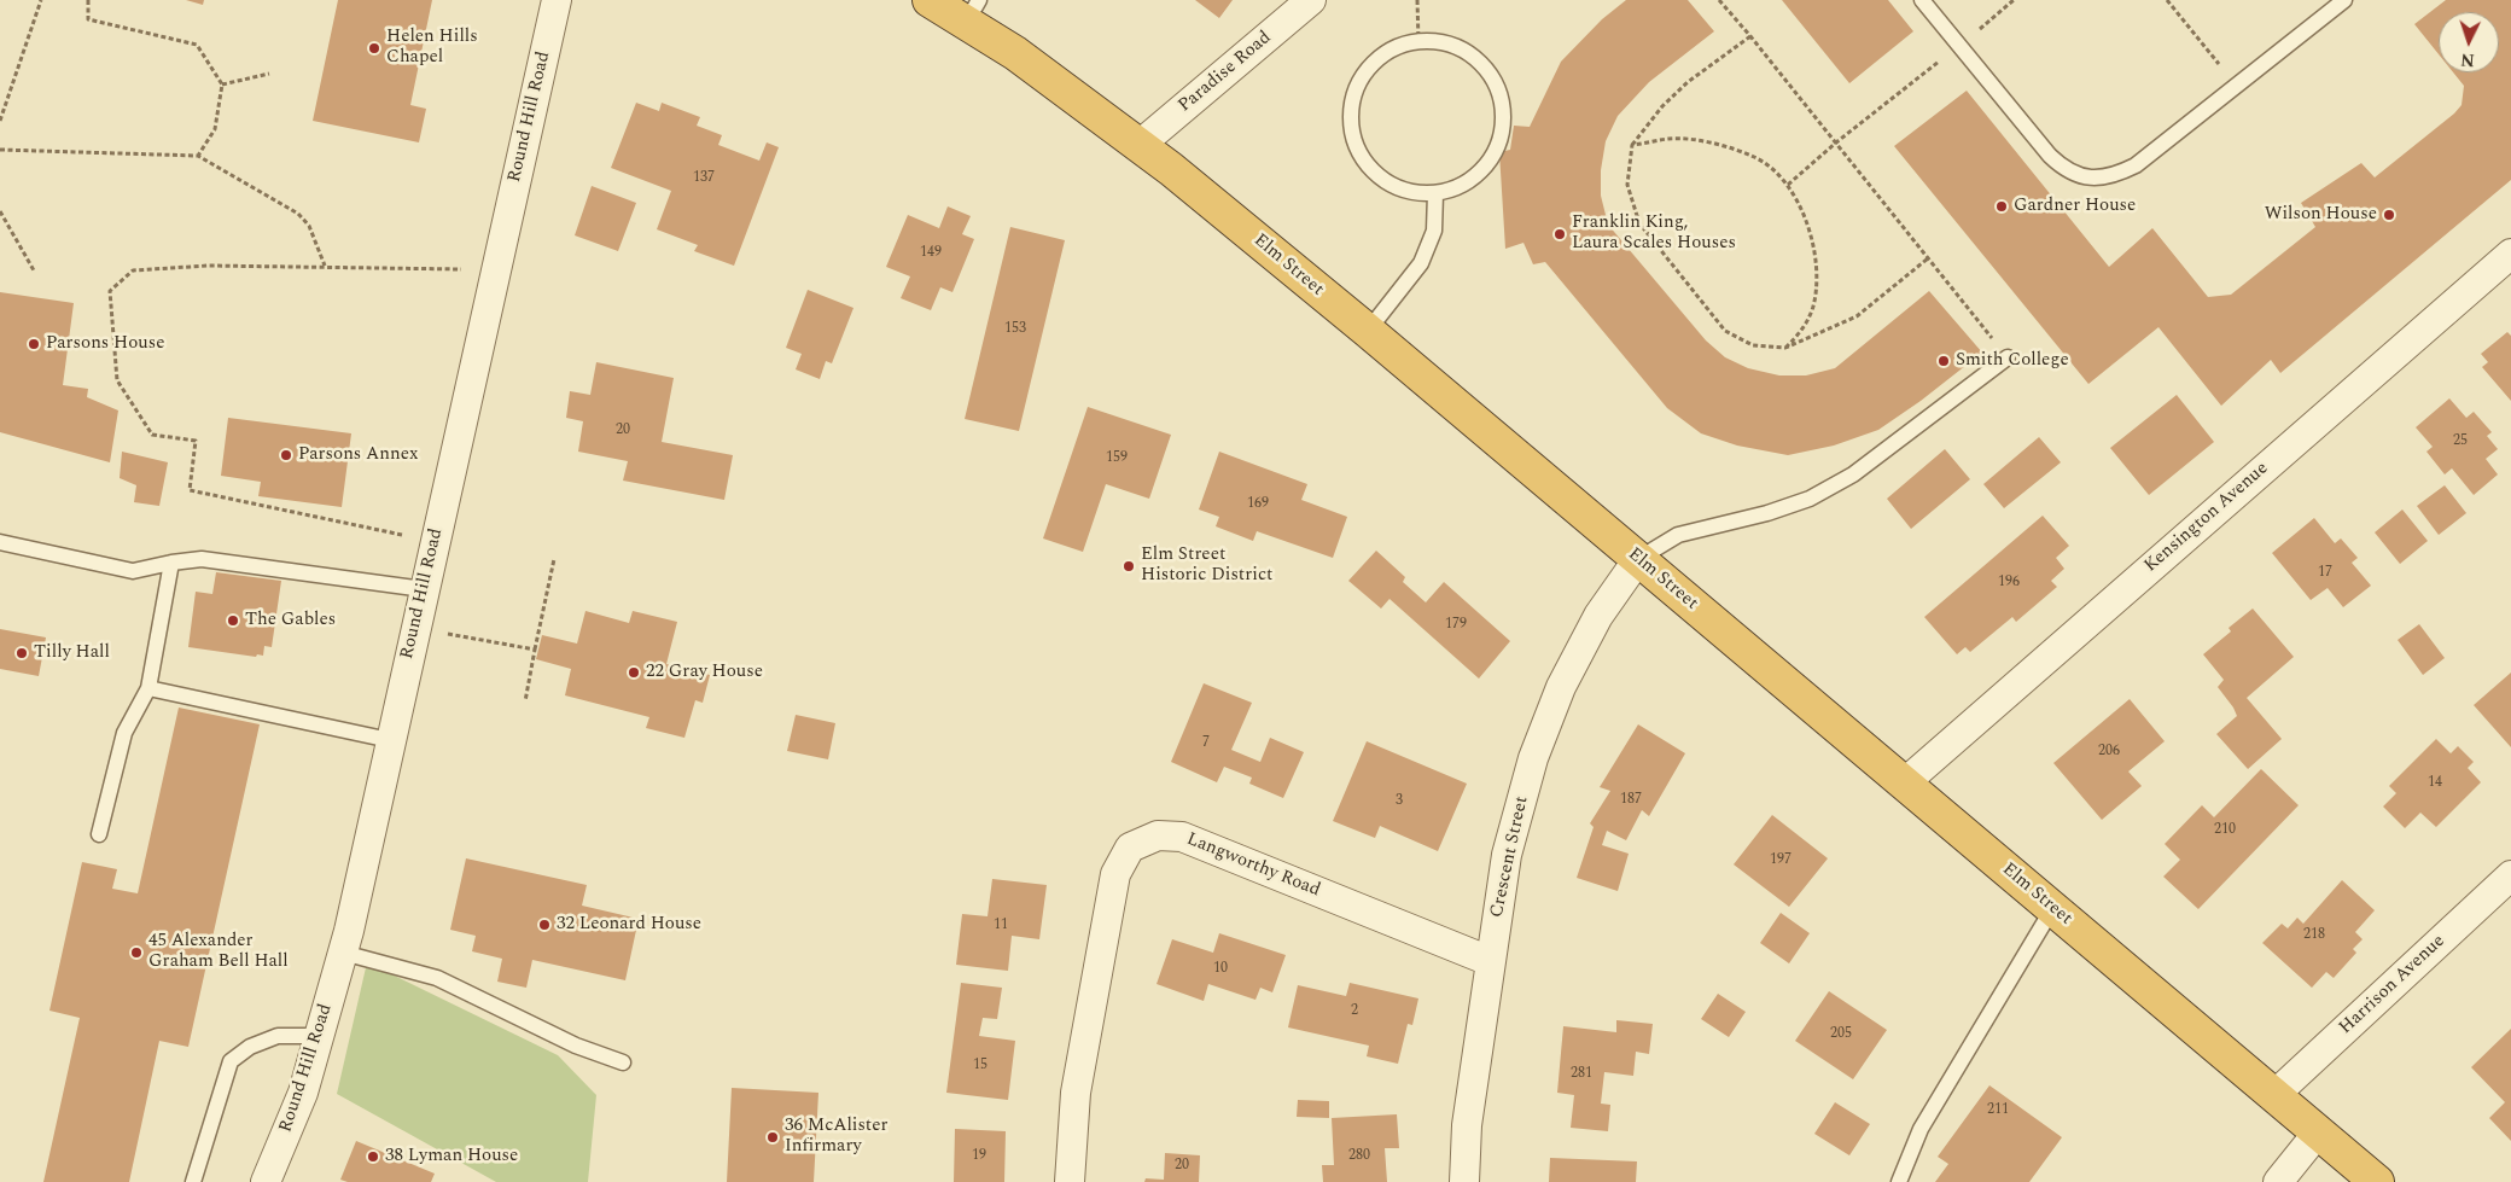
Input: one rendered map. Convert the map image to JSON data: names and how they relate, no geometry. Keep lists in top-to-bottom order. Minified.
{"streets":{"highway":["Elm Street"],"street":["Paradise Road","Round Hill Road","Kensington Avenue","Crescent Street","Langworthy Road","Harrison Avenue"]},"crossings":[["Paradise Road","Elm Street"],["Elm Street","Kensington Avenue"],["Elm Street","Crescent Street"],["Elm Street","Harrison Avenue"],["Crescent Street","Langworthy Road"]],"places":["Helen Hills Chapel","Gardner House","Wilson House","Franklin King, Laura Scales Houses","Parsons House","Smith College","Parsons Annex","Elm Street Historic District","The Gables","Tilly Hall","22 Gray House","32 Leonard House","45 Alexander Graham Bell Hall","36 McAlister Infirmary","38 Lyman House"],"house_numbers":["137","149","153","20","25","159","169","17","196","179","7","206","14","187","3","210","197","11","218","10","2","205","15","281","211","19","280","20"],"north":"bottom"}
